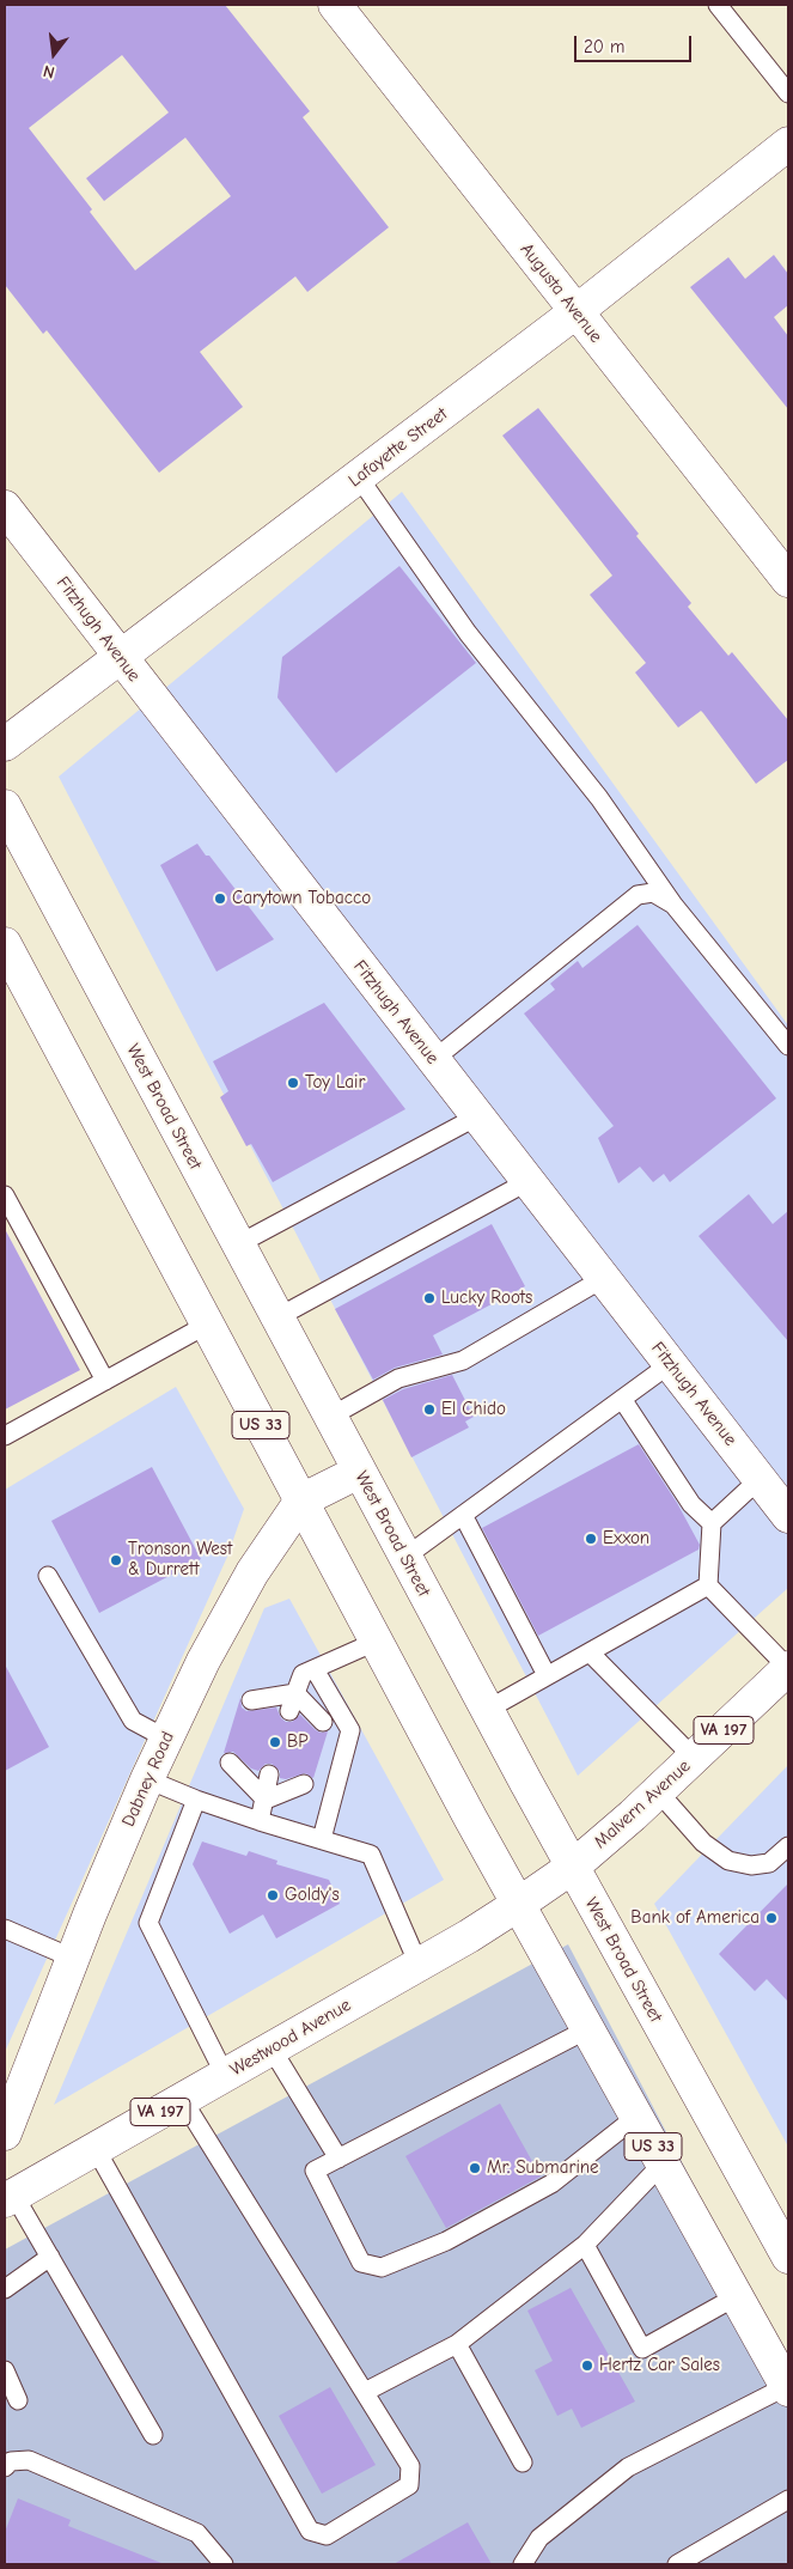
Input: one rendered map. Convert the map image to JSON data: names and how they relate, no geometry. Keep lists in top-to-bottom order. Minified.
{"streets":{"main road":["Augusta Avenue","Lafayette Street","Fitzhugh Avenue","West Broad Street","US 33","VA 197","Dabney Road","Malvern Avenue","Westwood Avenue"]},"crossings":[["Augusta Avenue","Lafayette Street"],["Lafayette Street","Fitzhugh Avenue"],["West Broad Street","Dabney Road"],["West Broad Street","Malvern Avenue"],["West Broad Street","Westwood Avenue"],["US 33","Dabney Road"],["US 33","Westwood Avenue"],["Malvern Avenue","Westwood Avenue"]],"places":["Carytown Tobacco","Toy Lair","Lucky Roots","El Chido","Exxon","Tronson West & Durrett","BP","Goldy's","Bank of America","Mr. Submarine","Hertz Car Sales"],"scale_bar":"20 m","north":"bottom"}
